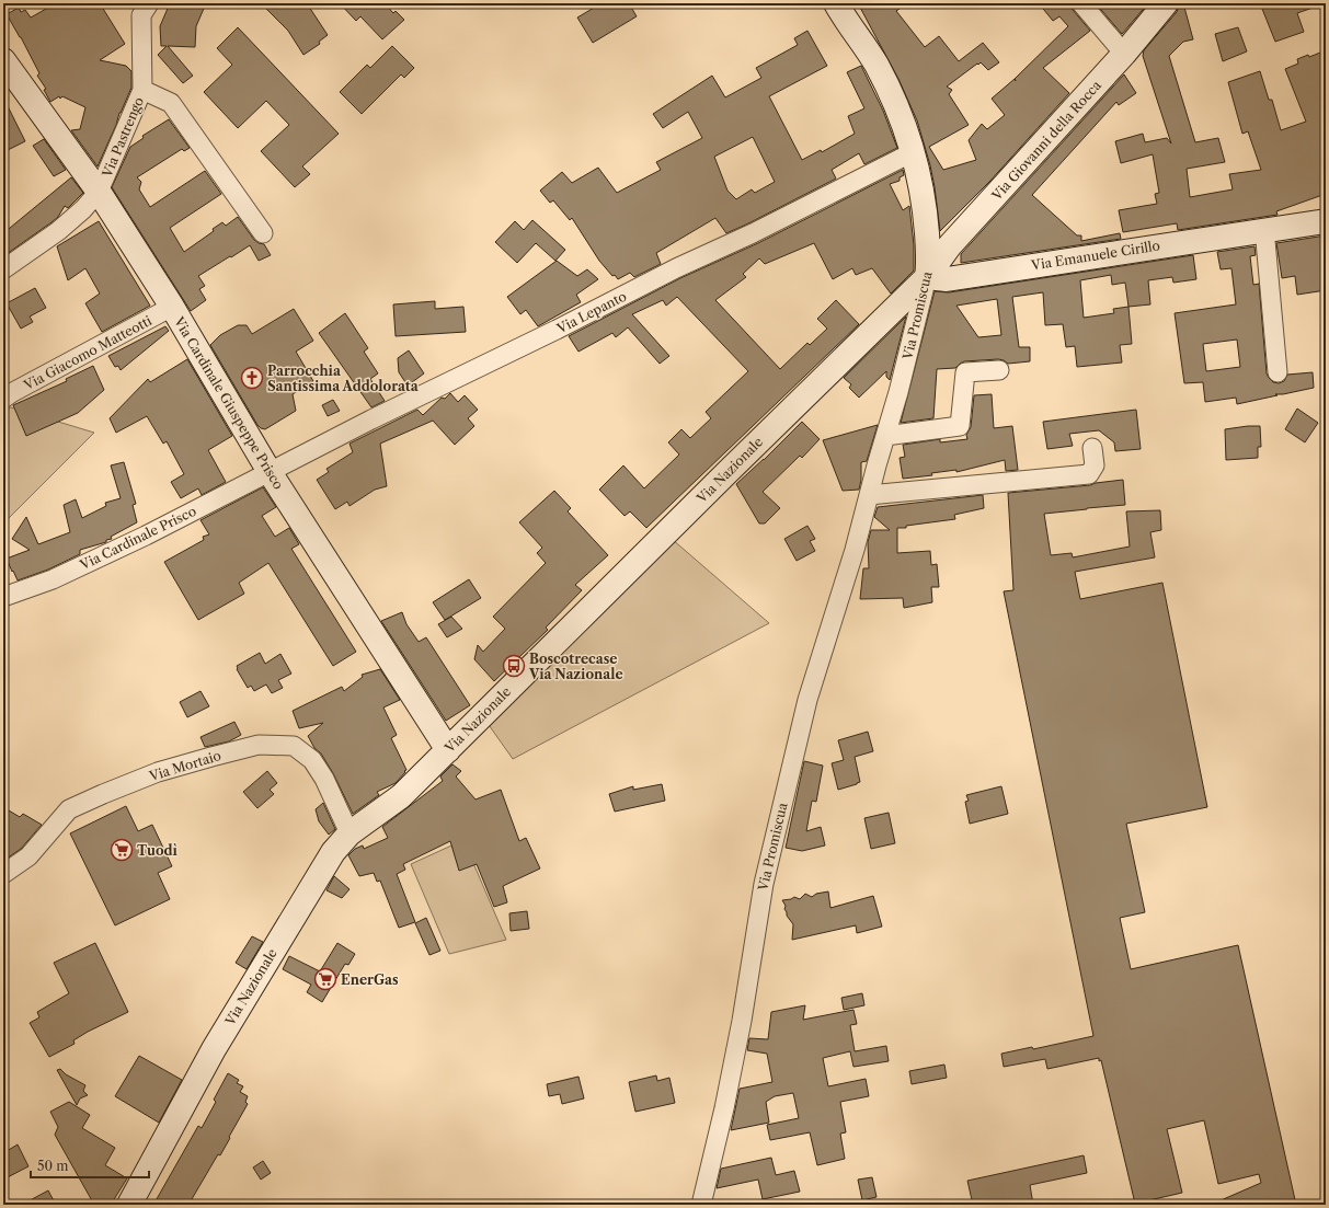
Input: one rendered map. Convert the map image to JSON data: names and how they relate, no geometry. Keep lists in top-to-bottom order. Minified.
{"streets":{"street":["Via Pastrengo","Via Giovanni della Rocca","Via Emanuele Cirillo","Via Lepanto","Via Promiscua","Via Giacomo Matteotti","Via Cardinale Giuspeppe Prisco","Via Nazionale","Via Cardinale Prisco","Via Mortaio"]},"crossings":[["Via Pastrengo","Via Cardinale Giuspeppe Prisco"],["Via Giovanni della Rocca","Via Emanuele Cirillo"],["Via Giovanni della Rocca","Via Promiscua"],["Via Giovanni della Rocca","Via Nazionale"],["Via Emanuele Cirillo","Via Promiscua"],["Via Emanuele Cirillo","Via Nazionale"],["Via Lepanto","Via Promiscua"],["Via Lepanto","Via Cardinale Giuspeppe Prisco"],["Via Lepanto","Via Cardinale Prisco"],["Via Promiscua","Via Nazionale"],["Via Giacomo Matteotti","Via Cardinale Giuspeppe Prisco"],["Via Cardinale Giuspeppe Prisco","Via Nazionale"],["Via Cardinale Giuspeppe Prisco","Via Cardinale Prisco"],["Via Nazionale","Via Mortaio"]],"places":{"church":["Parrocchia Santissima Addolorata"],"bus stop":["Boscotrecase Via Nazionale"],"supermarket":["Tuodì","EnerGas"]},"scale_bar":"50 m"}
